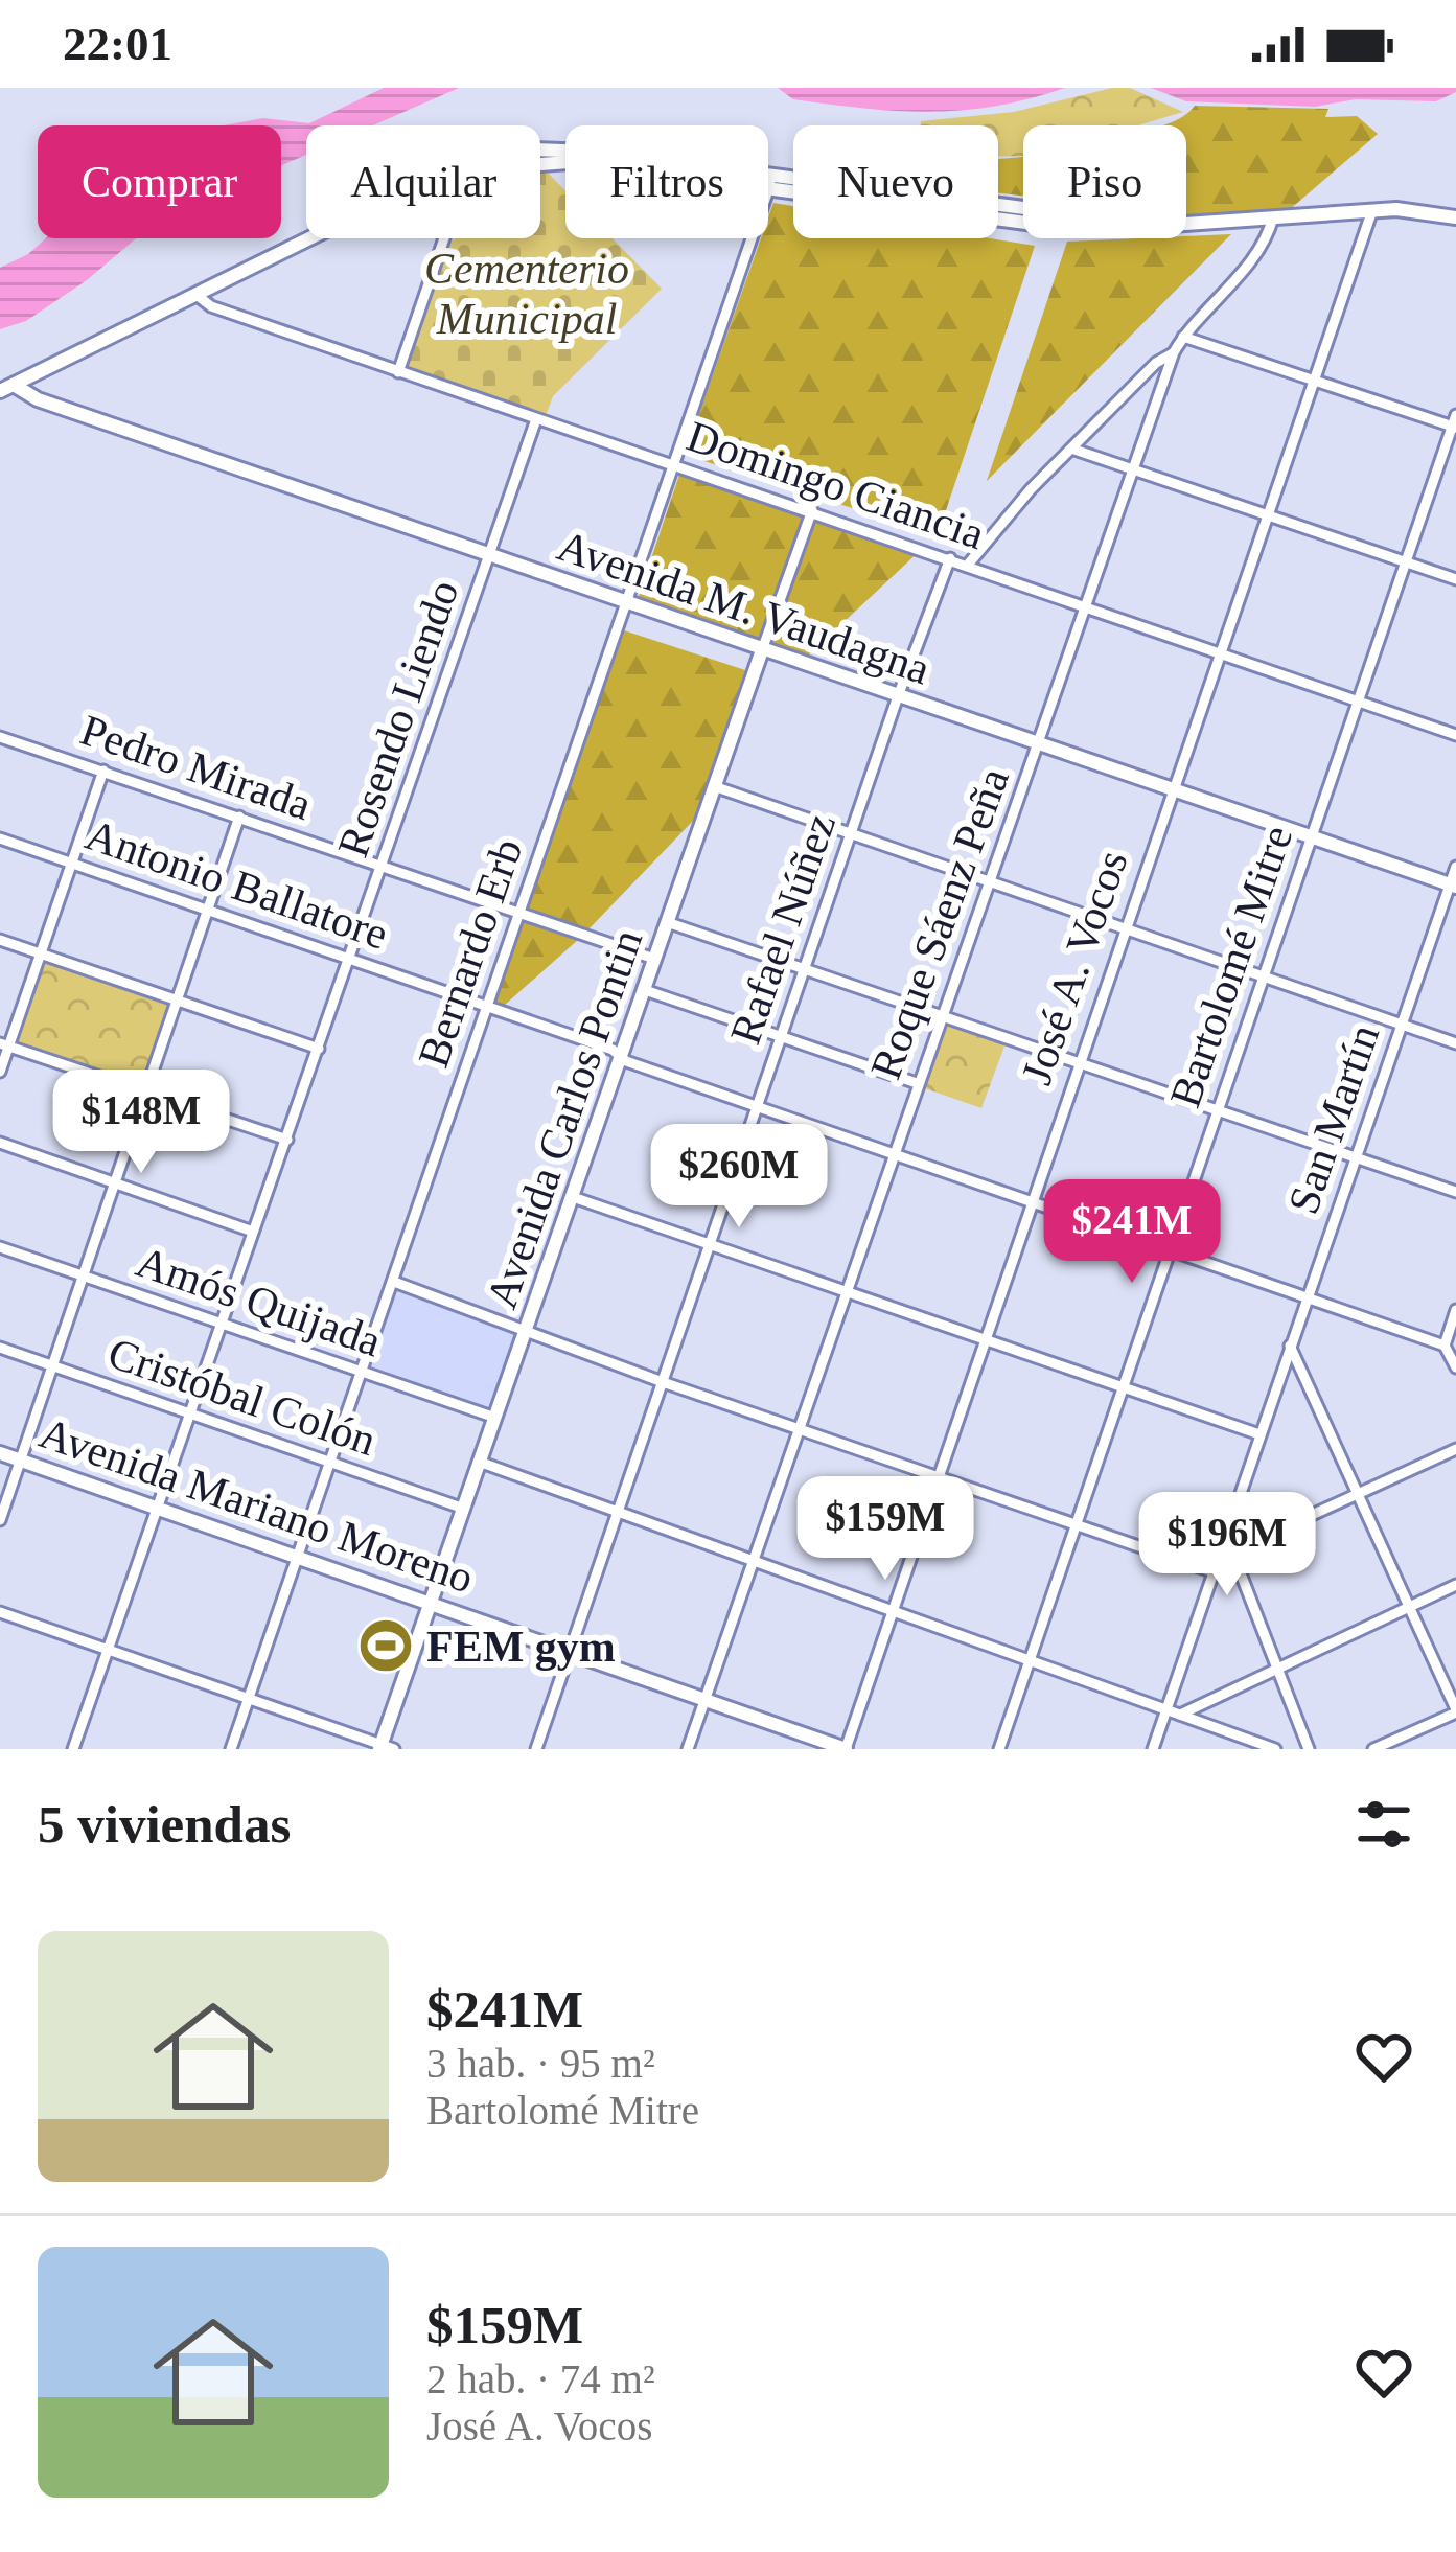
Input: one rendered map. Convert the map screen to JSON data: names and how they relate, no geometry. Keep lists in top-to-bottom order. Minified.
{"streets":{"main road":["Avenida M. Vaudagna","Avenida Carlos Pontin","Avenida Mariano Moreno"],"street":["Domingo Ciancia","Rosendo Liendo","Pedro Mirada","Antonio Ballatore","Roque Sáenz Peña","Rafael Núñez","Bernardo Erb","Bartolomé Mitre","José A. Vocos","San Martín","Amós Quijada","Cristóbal Colón"]},"crossings":[["Domingo Ciancia","Rosendo Liendo"],["Domingo Ciancia","Roque Sáenz Peña"],["Domingo Ciancia","Rafael Núñez"],["Domingo Ciancia","Bernardo Erb"],["Domingo Ciancia","Bartolomé Mitre"],["Domingo Ciancia","José A. Vocos"],["Domingo Ciancia","Avenida Carlos Pontin"],["Avenida M. Vaudagna","Rosendo Liendo"],["Avenida M. Vaudagna","Roque Sáenz Peña"],["Avenida M. Vaudagna","Rafael Núñez"],["Avenida M. Vaudagna","Bernardo Erb"],["Avenida M. Vaudagna","Bartolomé Mitre"],["Avenida M. Vaudagna","José A. Vocos"],["Avenida M. Vaudagna","Avenida Carlos Pontin"],["Avenida M. Vaudagna","San Martín"],["Rosendo Liendo","Pedro Mirada"],["Rosendo Liendo","Antonio Ballatore"],["Rosendo Liendo","Amós Quijada"],["Rosendo Liendo","Cristóbal Colón"],["Rosendo Liendo","Avenida Mariano Moreno"],["Pedro Mirada","Bernardo Erb"],["Pedro Mirada","Avenida Carlos Pontin"],["Antonio Ballatore","Roque Sáenz Peña"],["Antonio Ballatore","Rafael Núñez"],["Antonio Ballatore","Bernardo Erb"],["Antonio Ballatore","Bartolomé Mitre"],["Antonio Ballatore","José A. Vocos"],["Antonio Ballatore","Avenida Carlos Pontin"],["Antonio Ballatore","San Martín"],["Roque Sáenz Peña","Avenida Mariano Moreno"],["Rafael Núñez","Avenida Mariano Moreno"],["Bernardo Erb","Amós Quijada"],["Bernardo Erb","Cristóbal Colón"],["Bernardo Erb","Avenida Mariano Moreno"],["José A. Vocos","Avenida Mariano Moreno"],["Avenida Carlos Pontin","Amós Quijada"],["Avenida Carlos Pontin","Cristóbal Colón"],["Avenida Carlos Pontin","Avenida Mariano Moreno"]],"parks":["Cementerio Municipal"],"places":{"sports":["FEM gym"]},"page":{"status":"22:01","chip":["Comprar","Alquilar","Filtros","Nuevo","Piso"],"price":["$148M","$260M","$241M","$159M","$196M"],"heading":"5 viviendas","list":[{"name":"$241M","note":"3 hab. · 95 m² · Bartolomé Mitre"},{"name":"$159M","note":"2 hab. · 74 m² · José A. Vocos"}]}}
